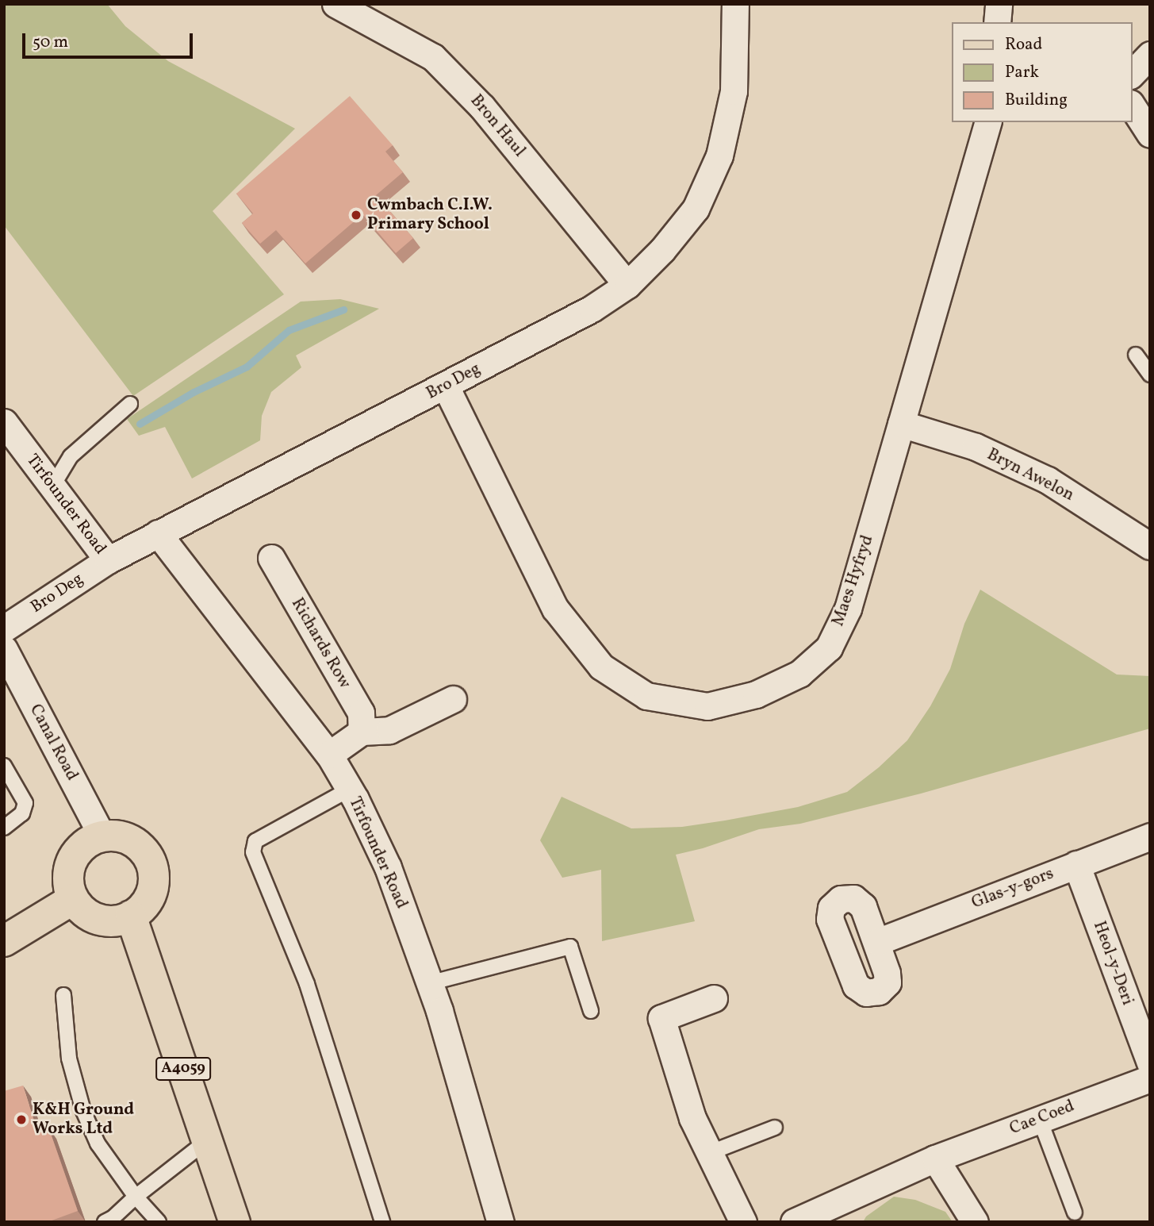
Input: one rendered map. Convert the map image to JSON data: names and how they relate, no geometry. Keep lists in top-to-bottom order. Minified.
{"streets":{"main road":["A4059"],"street":["Bron Haul","Bro Deg","Bryn Awelon","Tirfounder Road","Maes Hyfryd","Richards Row","Canal Road","Glas-y-gors","Heol-y-Deri","Cae Coed"]},"crossings":[["Bron Haul","Bro Deg"],["Bro Deg","Tirfounder Road"],["Bro Deg","Maes Hyfryd"],["Bryn Awelon","Maes Hyfryd"],["Canal Road","A4059"],["Glas-y-gors","Heol-y-Deri"]],"places":["Cwmbach C.I.W. Primary School","K&H Ground Works Ltd"],"legend":["Road","Park","Building"],"scale_bar":"50 m"}
